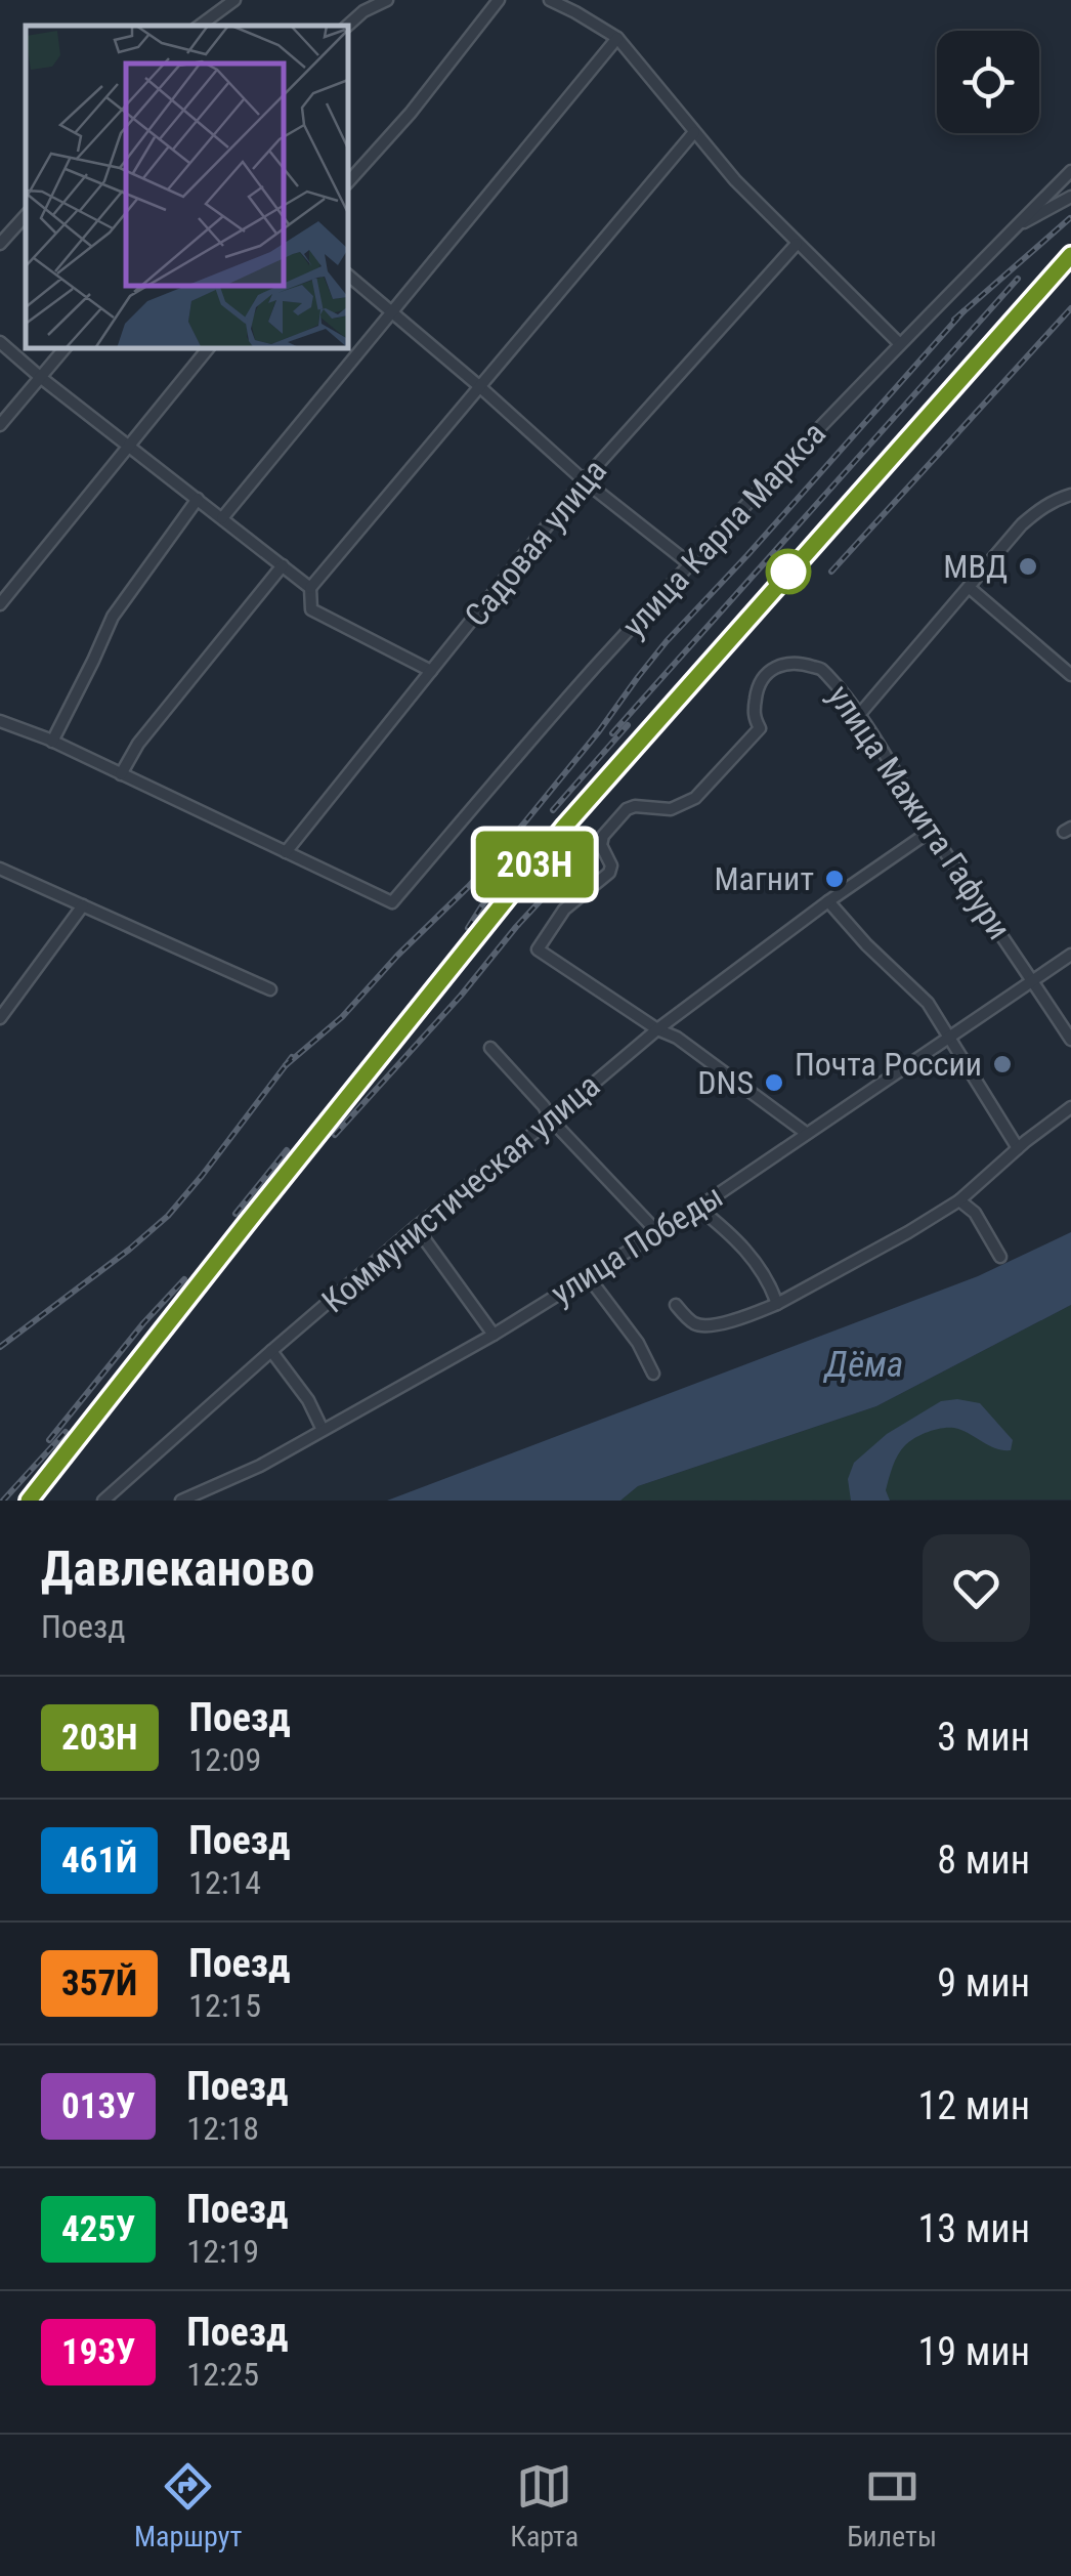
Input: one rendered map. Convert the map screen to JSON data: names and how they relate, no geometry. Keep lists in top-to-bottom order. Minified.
{"streets":{"street":["улица Карла Маркса","Садовая улица","улица Мажита Гафури","Коммунистическая улица","улица Победы"]},"crossings":[["улица Карла Маркса","Садовая улица"],["улица Мажита Гафури","Коммунистическая улица"],["улица Мажита Гафури","улица Победы"]],"water":["Дёма"],"places":["МВД","Магнит","Почта России","DNS"],"page":{"on_map":"203Н","heading":["Давлеканово","Поезд"],"list":[{"mark":"203Н","name":"Поезд","note":"12:09","value":"3 мин"},{"mark":"461Й","name":"Поезд","note":"12:14","value":"8 мин"},{"mark":"357Й","name":"Поезд","note":"12:15","value":"9 мин"},{"mark":"013У","name":"Поезд","note":"12:18","value":"12 мин"},{"mark":"425У","name":"Поезд","note":"12:19","value":"13 мин"},{"mark":"193У","name":"Поезд","note":"12:25","value":"19 мин"}],"tabs":["Маршрут","Карта","Билеты"]}}
